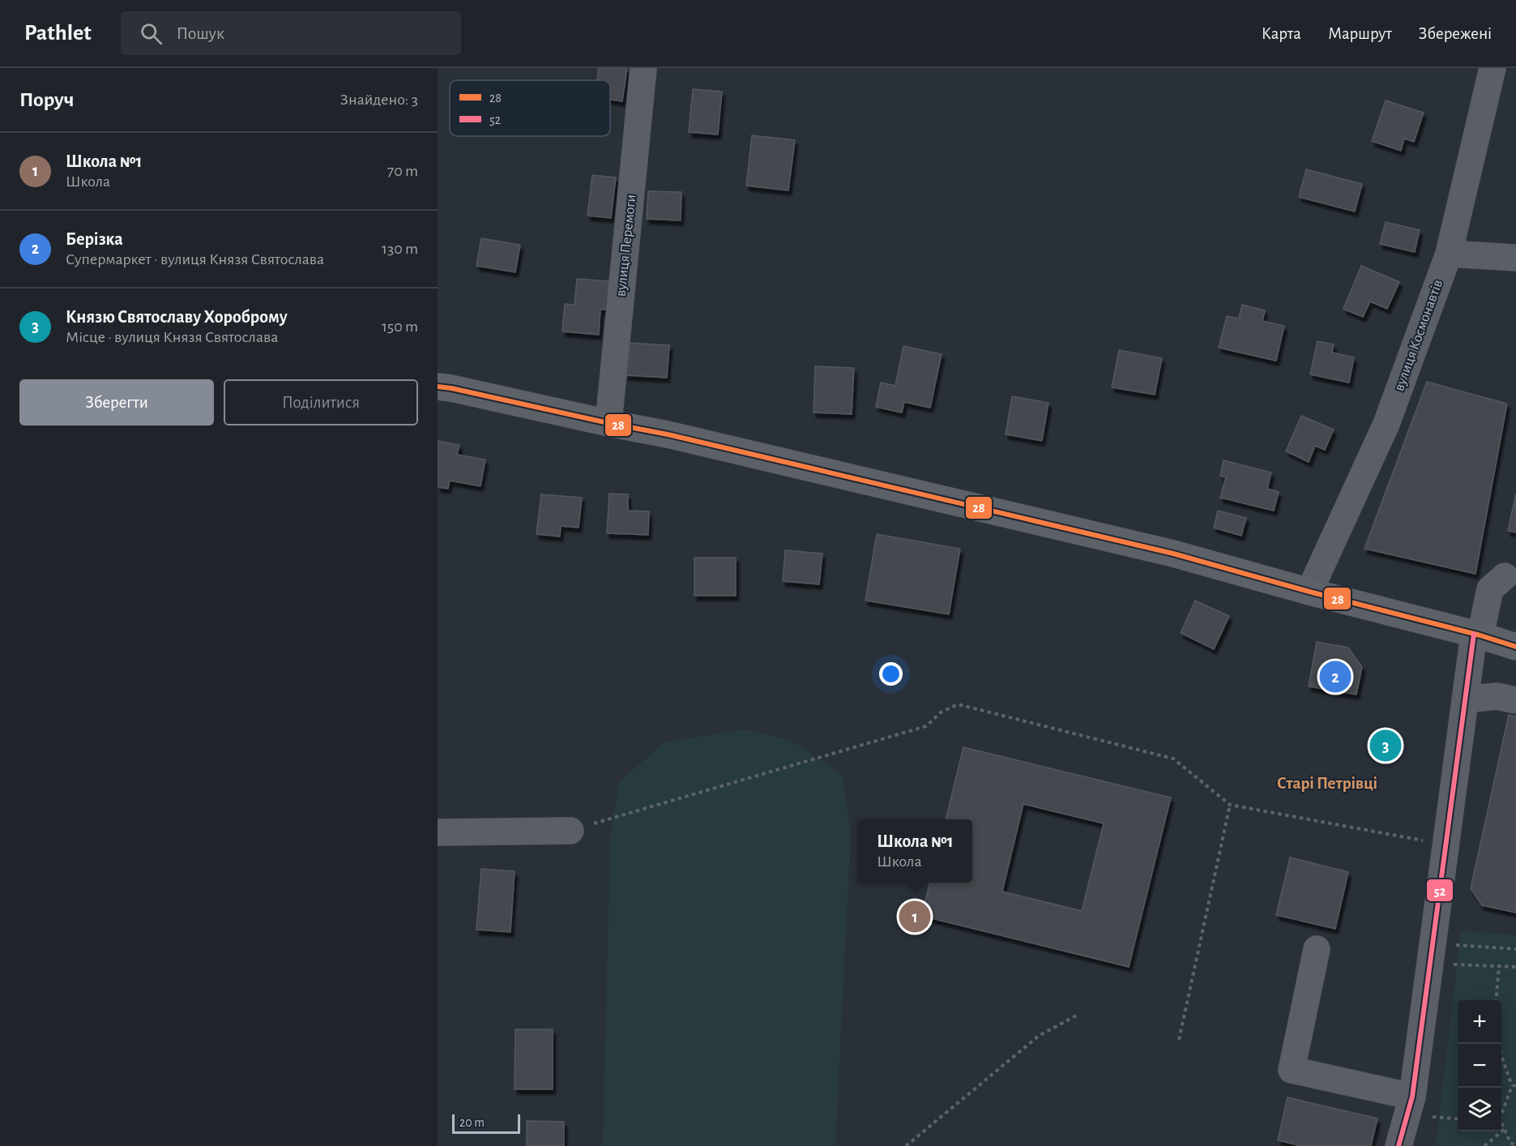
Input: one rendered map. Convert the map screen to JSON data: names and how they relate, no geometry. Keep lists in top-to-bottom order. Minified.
{"streets":{"street":["вулиця Перемоги","вулиця Космонавтів"]},"districts":["Старі Петрівці"],"lines":["transit line 28","transit line 52"],"legend":["28","52"],"scale_bar":"20 m","page":{"header":"Pathlet","search":"Пошук","nav":["Карта","Маршрут","Збережені"],"heading":["Поруч","Знайдено: 3"],"list":[{"mark":"1","name":"Школа №1","note":"Школа","value":"70 m"},{"mark":"2","name":"Берізка","note":"Супермаркет · вулиця Князя Святослава","value":"130 m"},{"mark":"3","name":"Князю Святославу Хороброму","note":"Місце · вулиця Князя Святослава","value":"150 m"}],"buttons":["Зберегти","Поділитися"],"pins":["2","3","1"],"popup":["Школа №1","Школа"],"map_buttons":["+","−"],"scale":"20 m"}}
